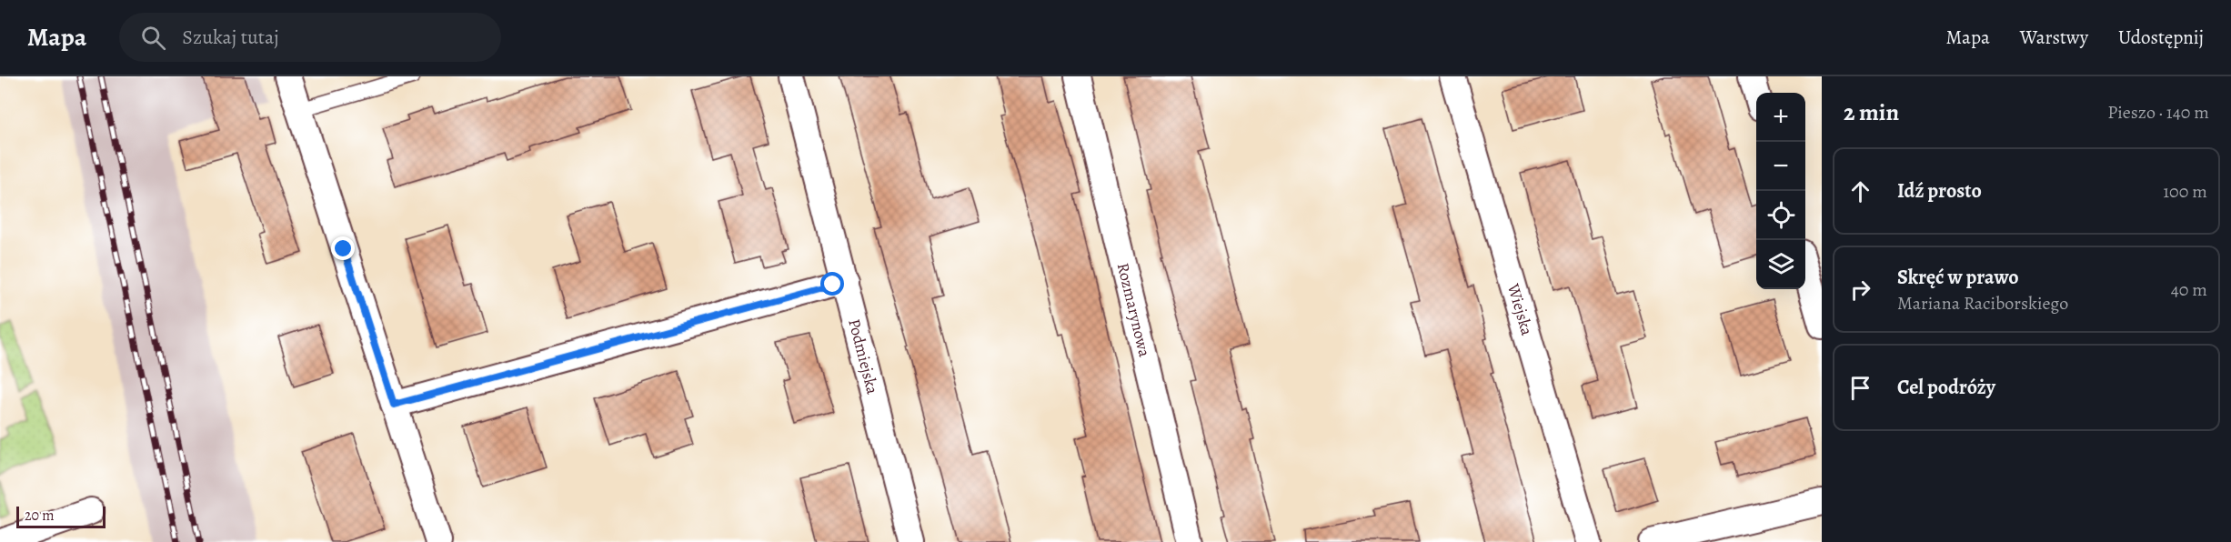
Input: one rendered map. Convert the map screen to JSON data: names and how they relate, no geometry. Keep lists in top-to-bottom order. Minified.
{"streets":{"street":["Rozmarynowa","Wiejska","Podmiejska"]},"scale_bar":"20 m","page":{"header":"Mapa","search":"Szukaj tutaj","nav":["Mapa","Warstwy","Udostępnij"],"heading":["2 min","Pieszo · 140 m"],"map_buttons":["+","−"],"list":[["Idź prosto","100 m"],["Skręć w prawo","Mariana Raciborskiego","40 m"],"Cel podróży"],"scale":"20 m"}}
